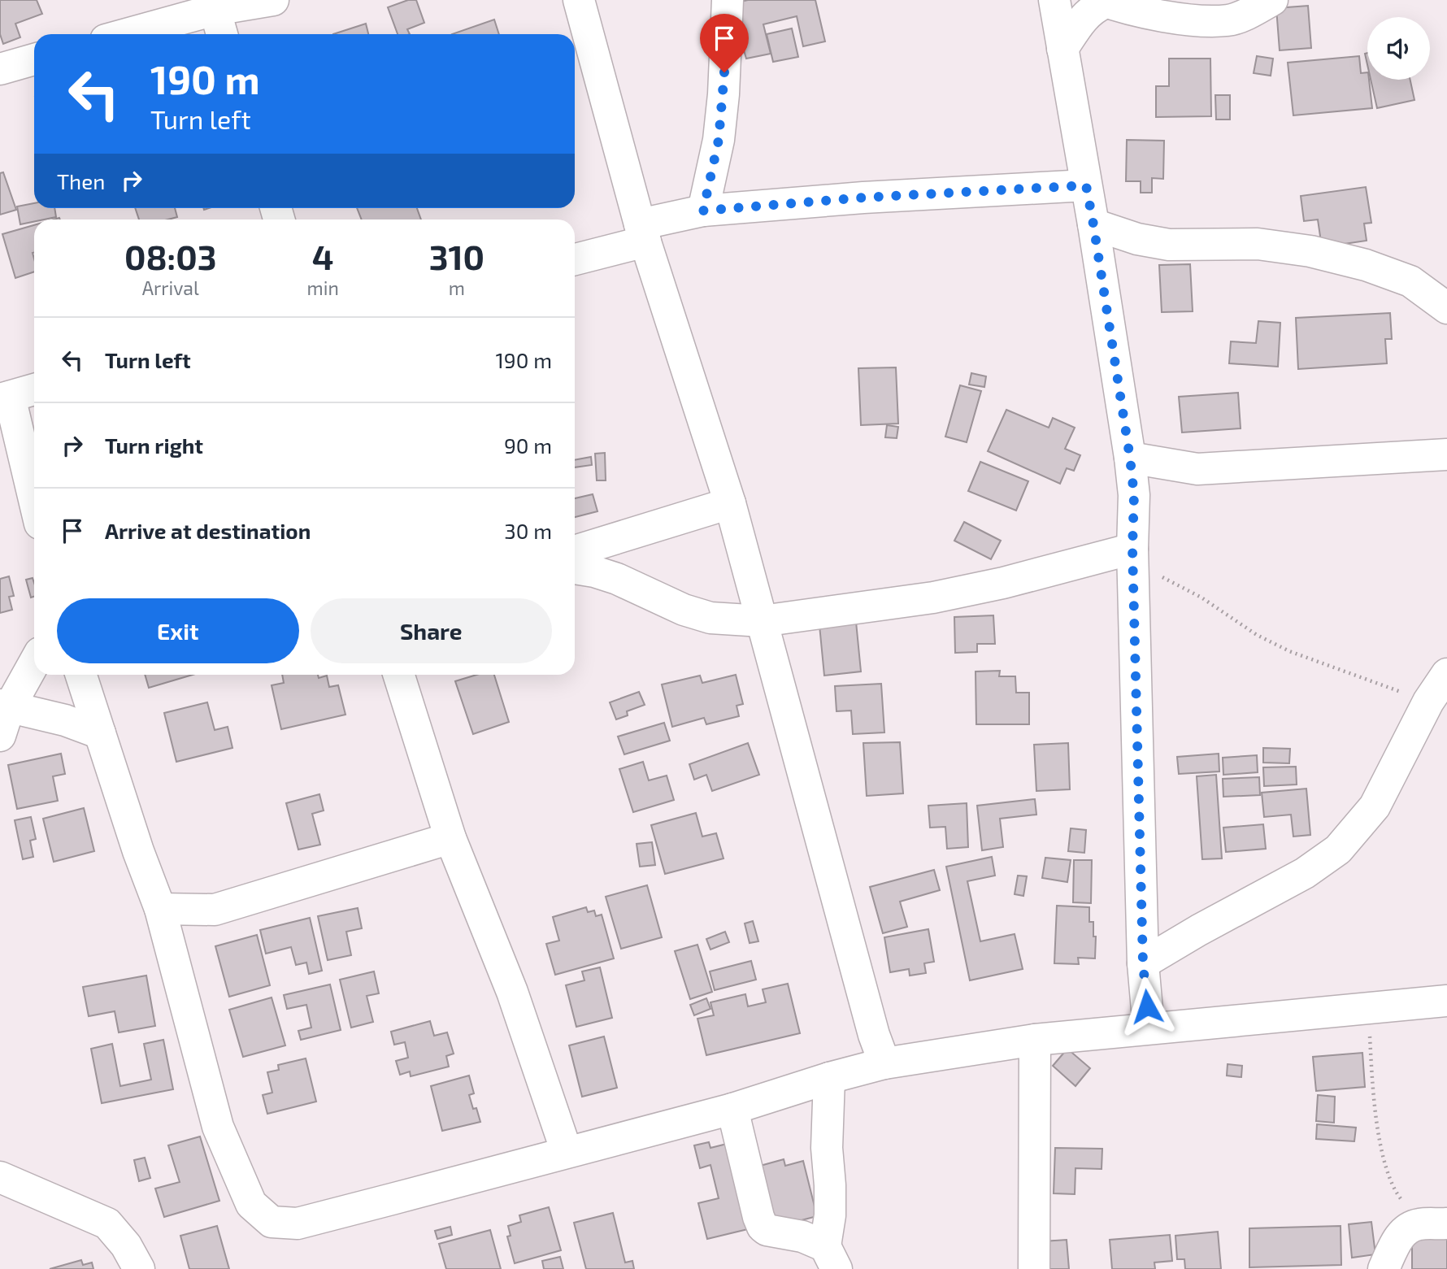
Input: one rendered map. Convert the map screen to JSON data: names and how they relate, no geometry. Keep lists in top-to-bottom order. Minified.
{"page":{"turn":["190 m","Turn left"],"then":"Then","eta":["08:03","Arrival","4","min","310","m"],"list":[{"name":"Turn left","value":"190 m"},{"name":"Turn right","value":"90 m"},{"name":"Arrive at destination","value":"30 m"}],"buttons":["Exit","Share"]}}
